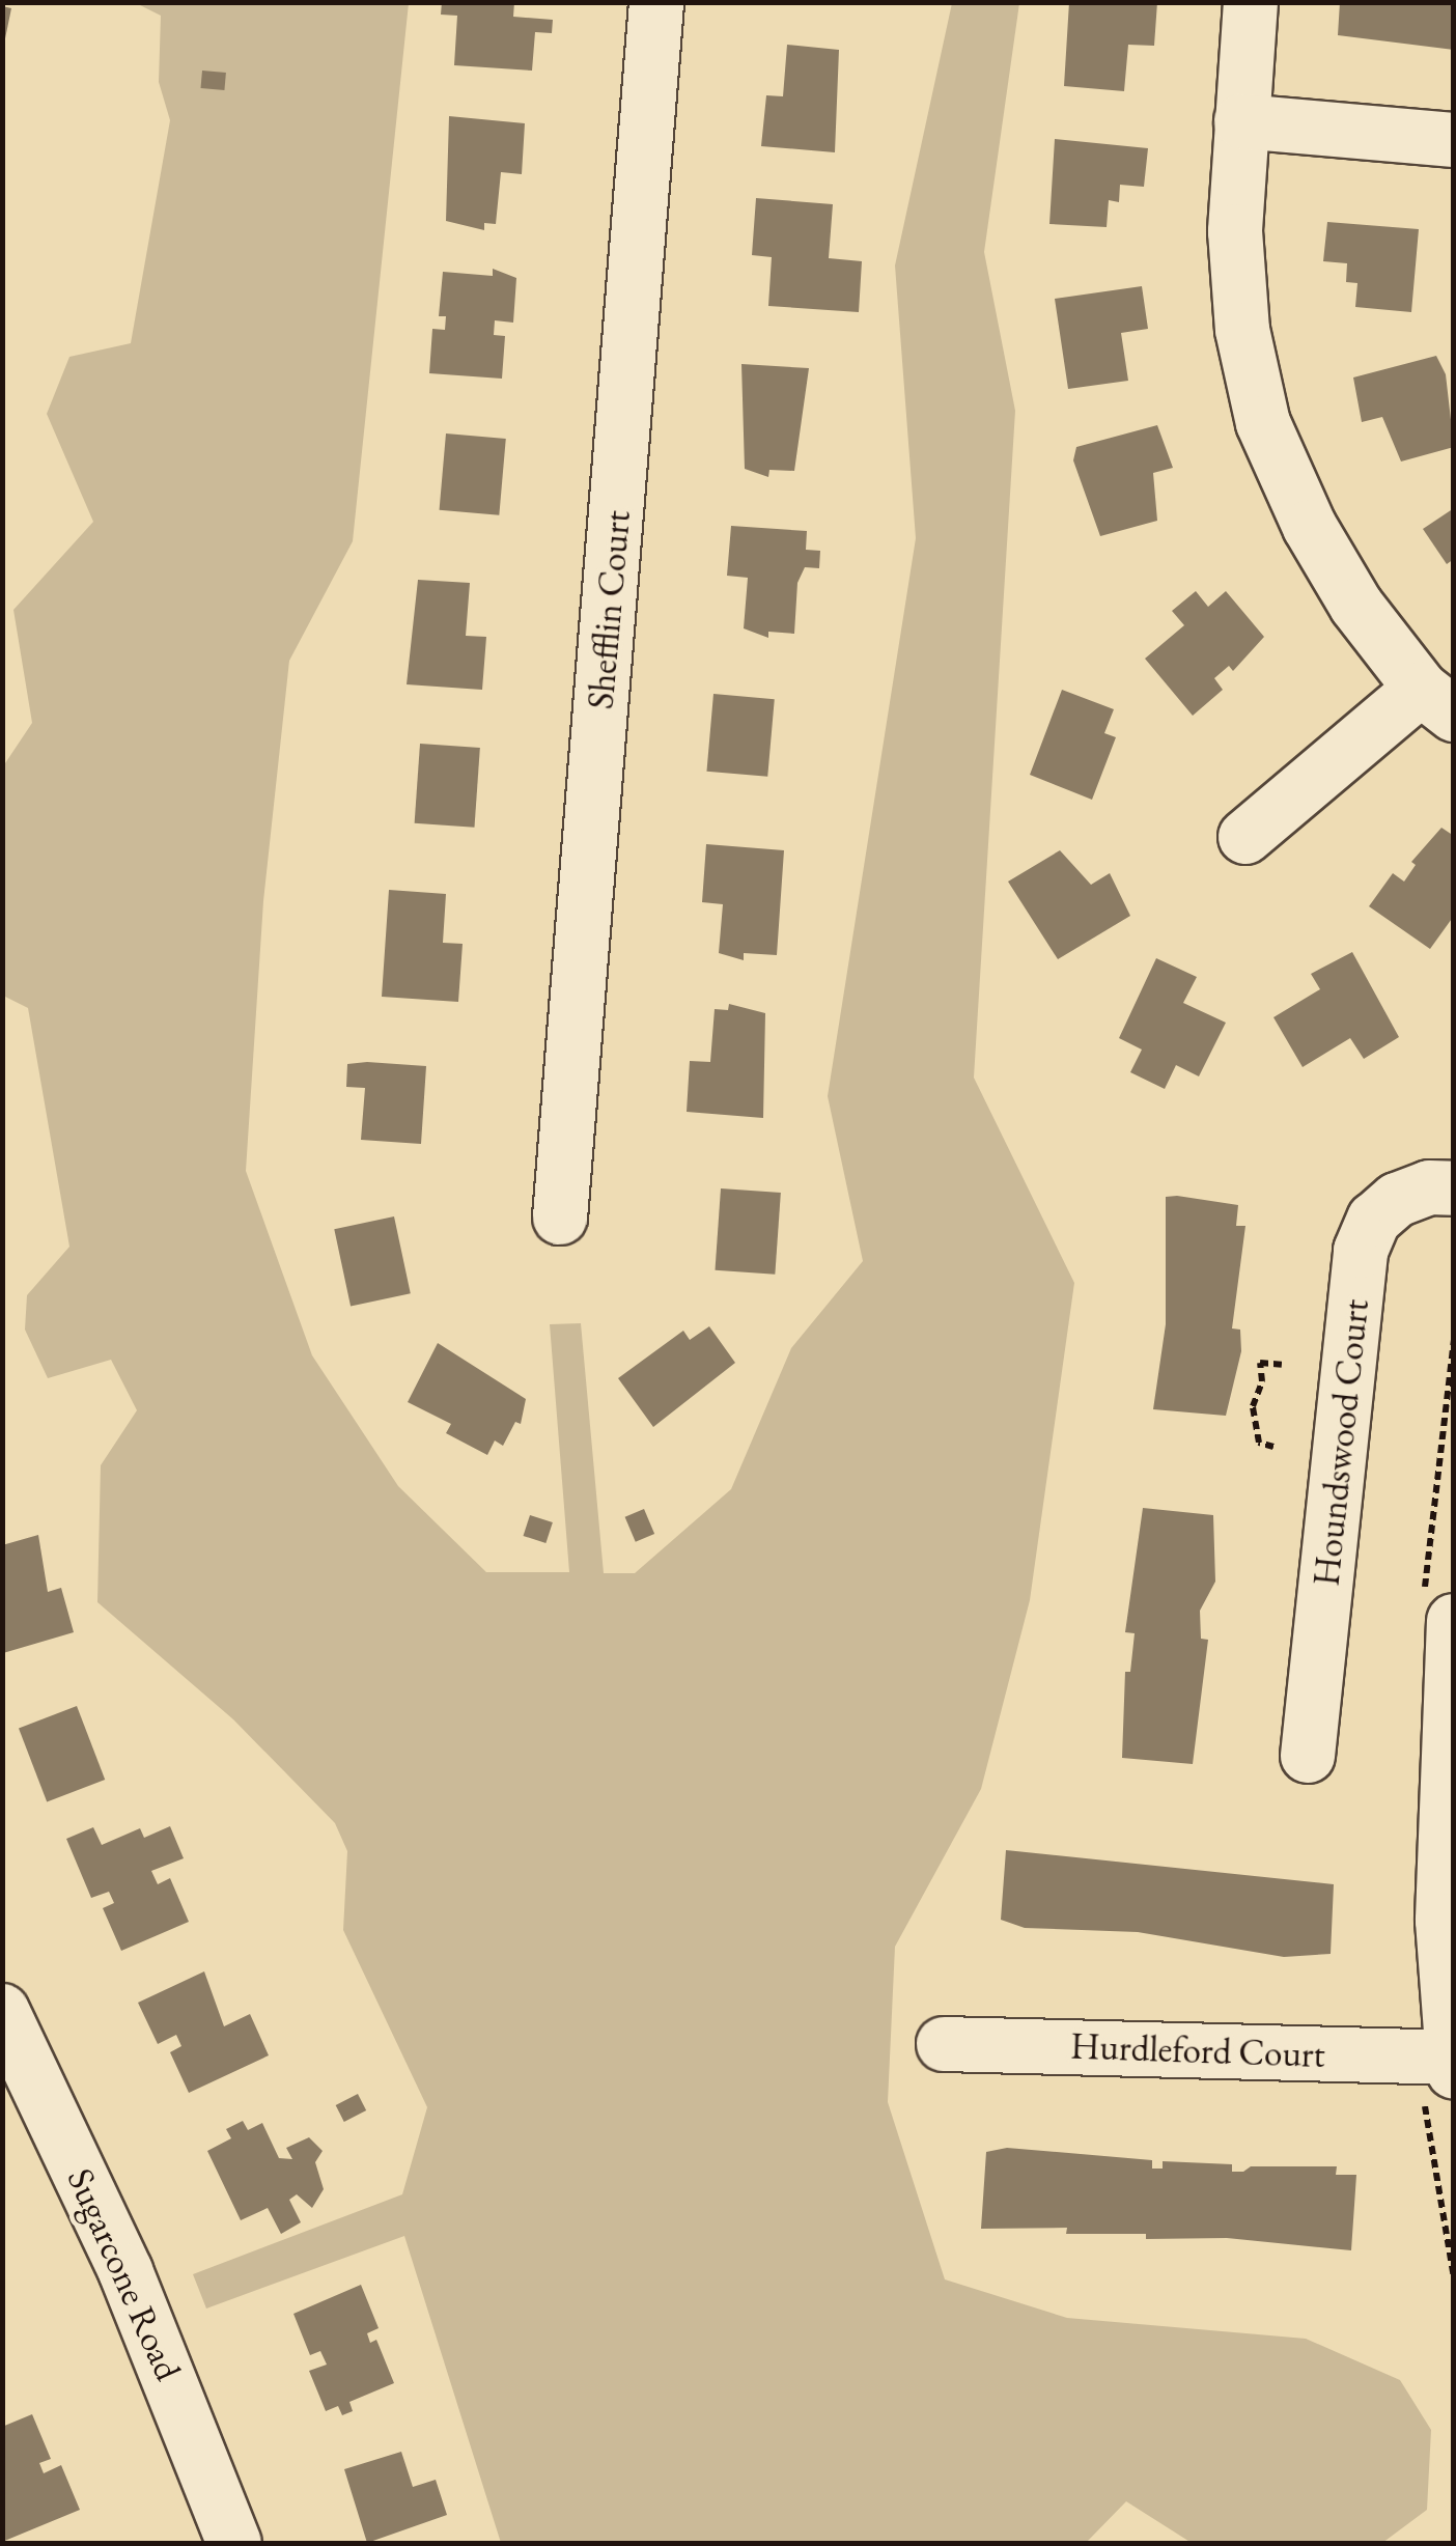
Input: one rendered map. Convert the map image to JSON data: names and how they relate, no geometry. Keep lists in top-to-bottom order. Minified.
{"streets":{"street":["Shefflin Court","Houndswood Court","Hurdleford Court","Sugarcone Road"]}}
